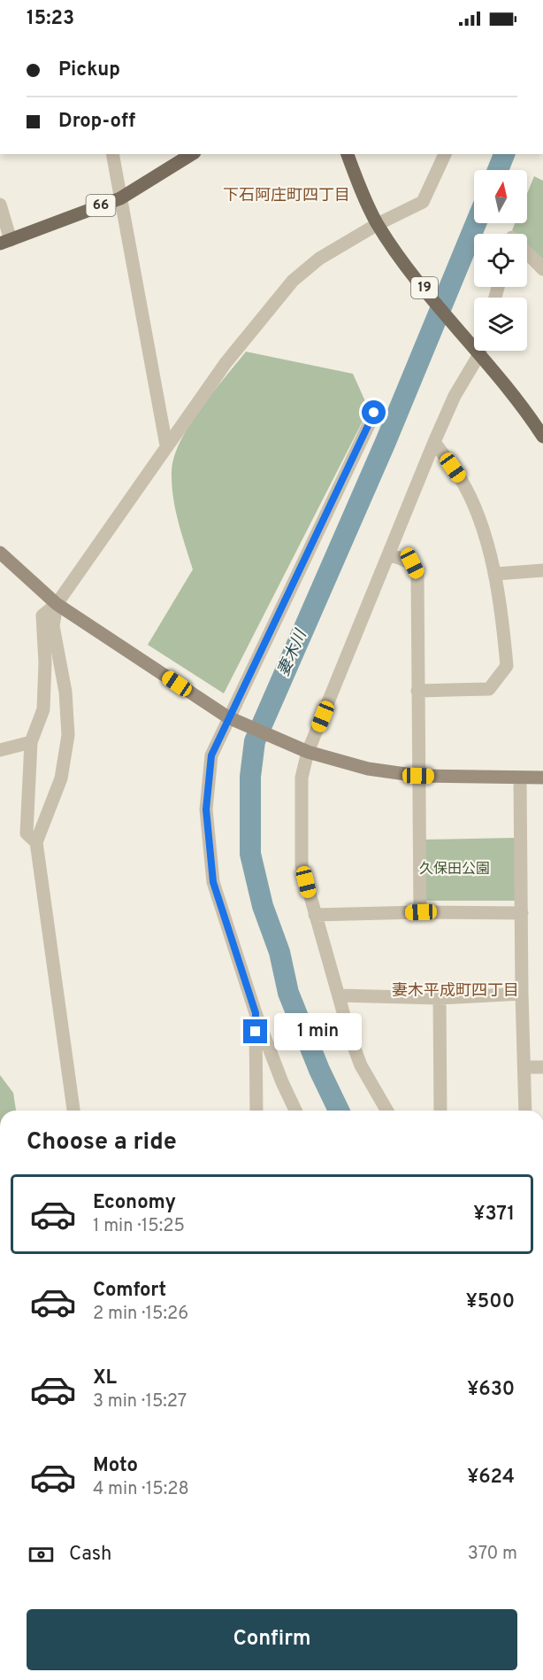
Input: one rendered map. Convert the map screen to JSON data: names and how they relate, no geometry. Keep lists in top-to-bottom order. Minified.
{"streets":{"main road":["66","19"]},"districts":["下石阿庄町四丁目","妻木平成町四丁目"],"water":["妻木川"],"parks":["久保田公園"],"north":"top","page":{"status":"15:23","banner":["Pickup","Drop-off"],"bubble":"1 min","heading":"Choose a ride","list":[{"name":"Economy","note":"1 min · 15:25","value":"¥371"},{"name":"Comfort","note":"2 min · 15:26","value":"¥500"},{"name":"XL","note":"3 min · 15:27","value":"¥630"},{"name":"Moto","note":"4 min · 15:28","value":"¥624"}],"pay":["Cash","370 m"],"buttons":"Confirm"}}
